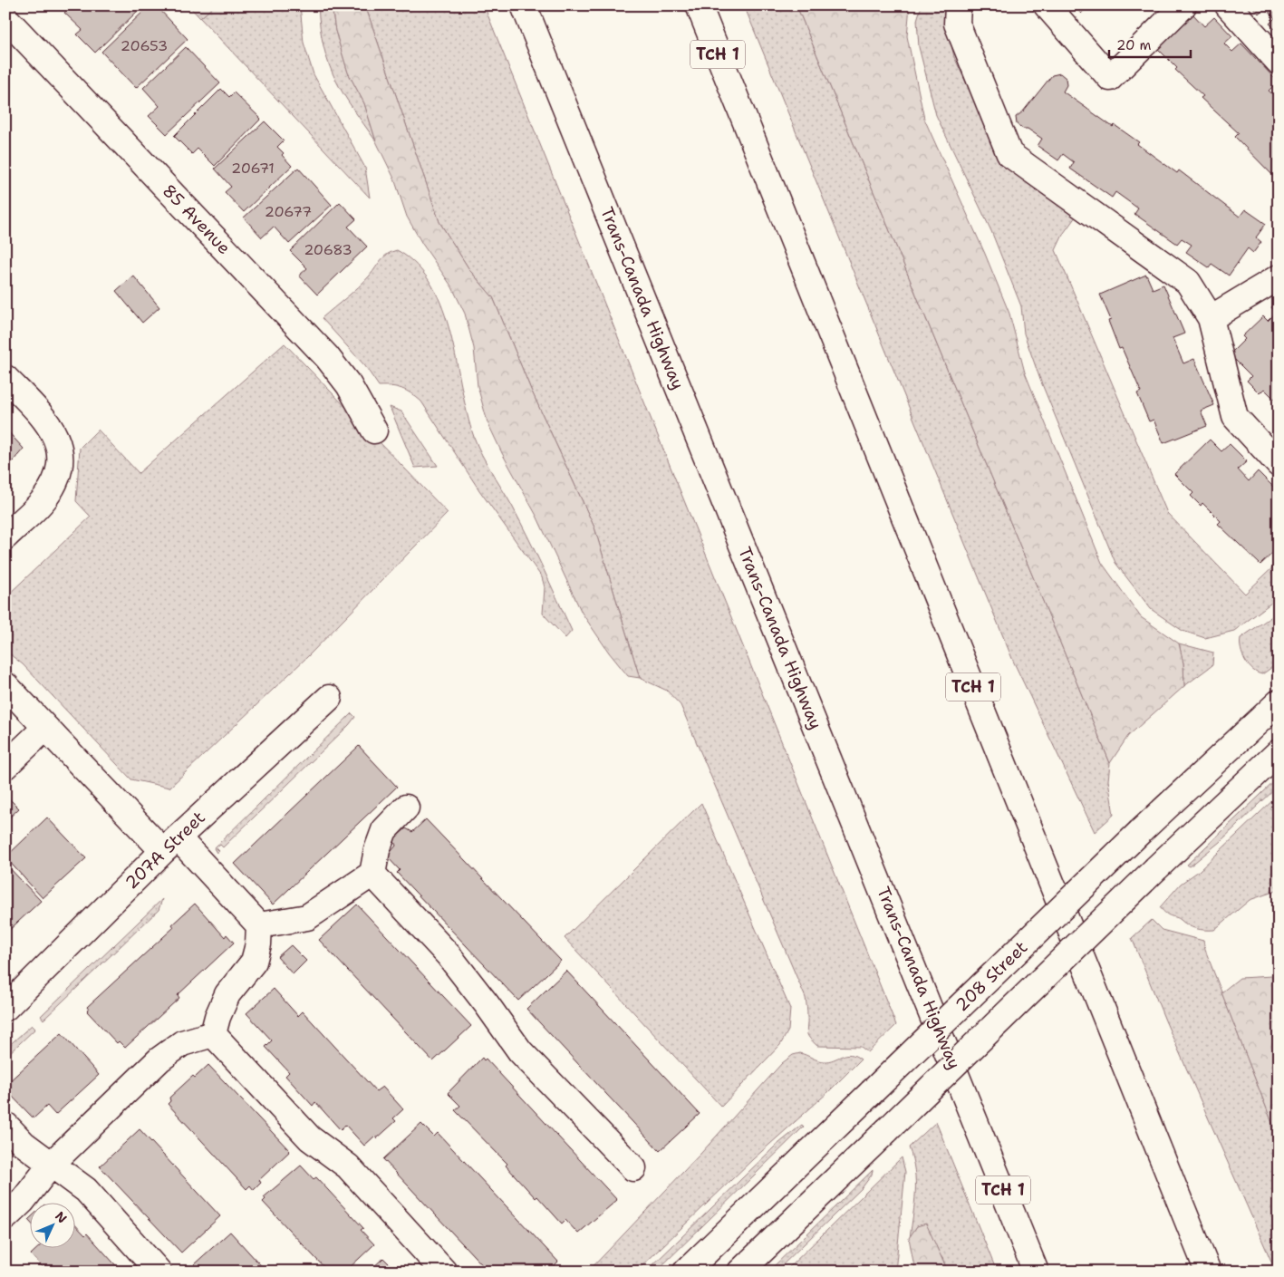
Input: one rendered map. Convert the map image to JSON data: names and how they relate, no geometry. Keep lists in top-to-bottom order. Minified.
{"streets":{"main road":["TCH 1","85 Avenue","Trans-Canada Highway","207A Street","208 Street"]},"house_numbers":["20653","20671","20677","20683"],"scale_bar":"20 m","north":"top right"}
